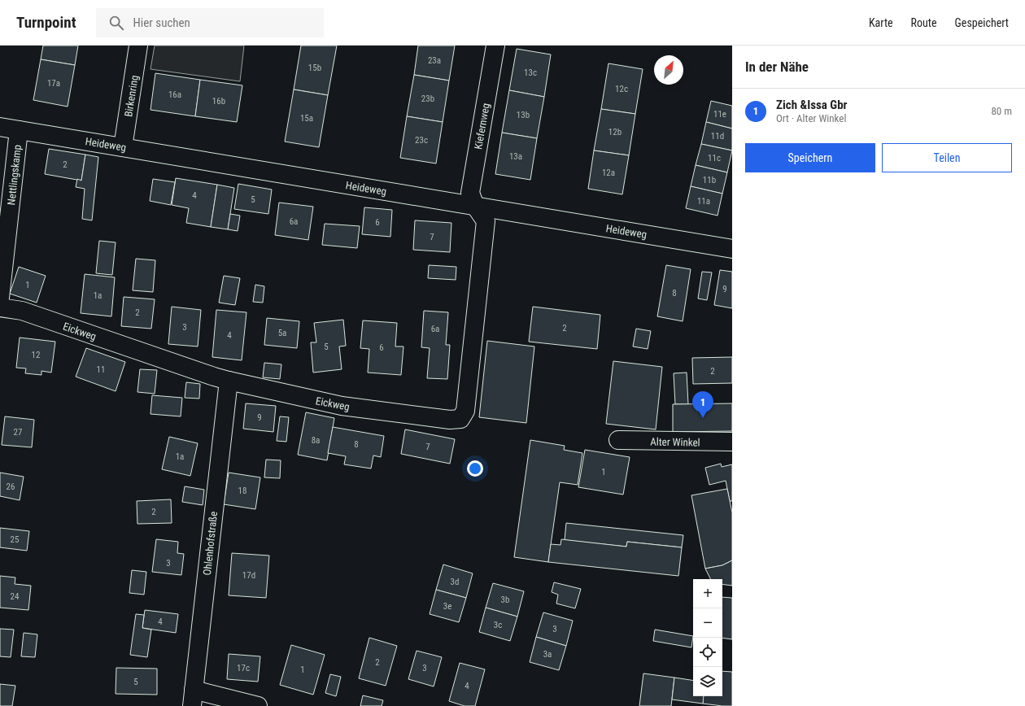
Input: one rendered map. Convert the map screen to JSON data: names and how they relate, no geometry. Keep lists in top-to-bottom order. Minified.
{"streets":{"street":["Birkenring","Kiefernweg","Heideweg","Nettlingskamp","Eickweg","Alter Winkel","Ohlenhofstraße"]},"crossings":[["Birkenring","Heideweg"],["Kiefernweg","Heideweg"],["Kiefernweg","Eickweg"],["Heideweg","Nettlingskamp"],["Heideweg","Eickweg"],["Eickweg","Ohlenhofstraße"]],"house_numbers":["23a","15b","13c","17a","12c","16a","23b","16b","11e","13b","15a","12b","11d","23c","13a","11c","2","12a","11b","4","5","11a","6a","6","7","1","9","8","1a","2","3","2","6a","5a","4","5","6","12","11","2","9","27","8a","8","7","1a","1","26","18","2","25","3","17d","3d","24","3b","3e","4","3c","3","3a","2","17c","3","1","5","4"],"north":"top right","page":{"header":"Turnpoint","search":"Hier suchen","nav":["Karte","Route","Gespeichert"],"heading":"In der Nähe","list":[{"mark":"1","name":"Zich &Issa Gbr","note":"Ort · Alter Winkel","value":"80 m"}],"buttons":["Speichern","Teilen"],"pins":"1","map_buttons":["+","−"]}}
